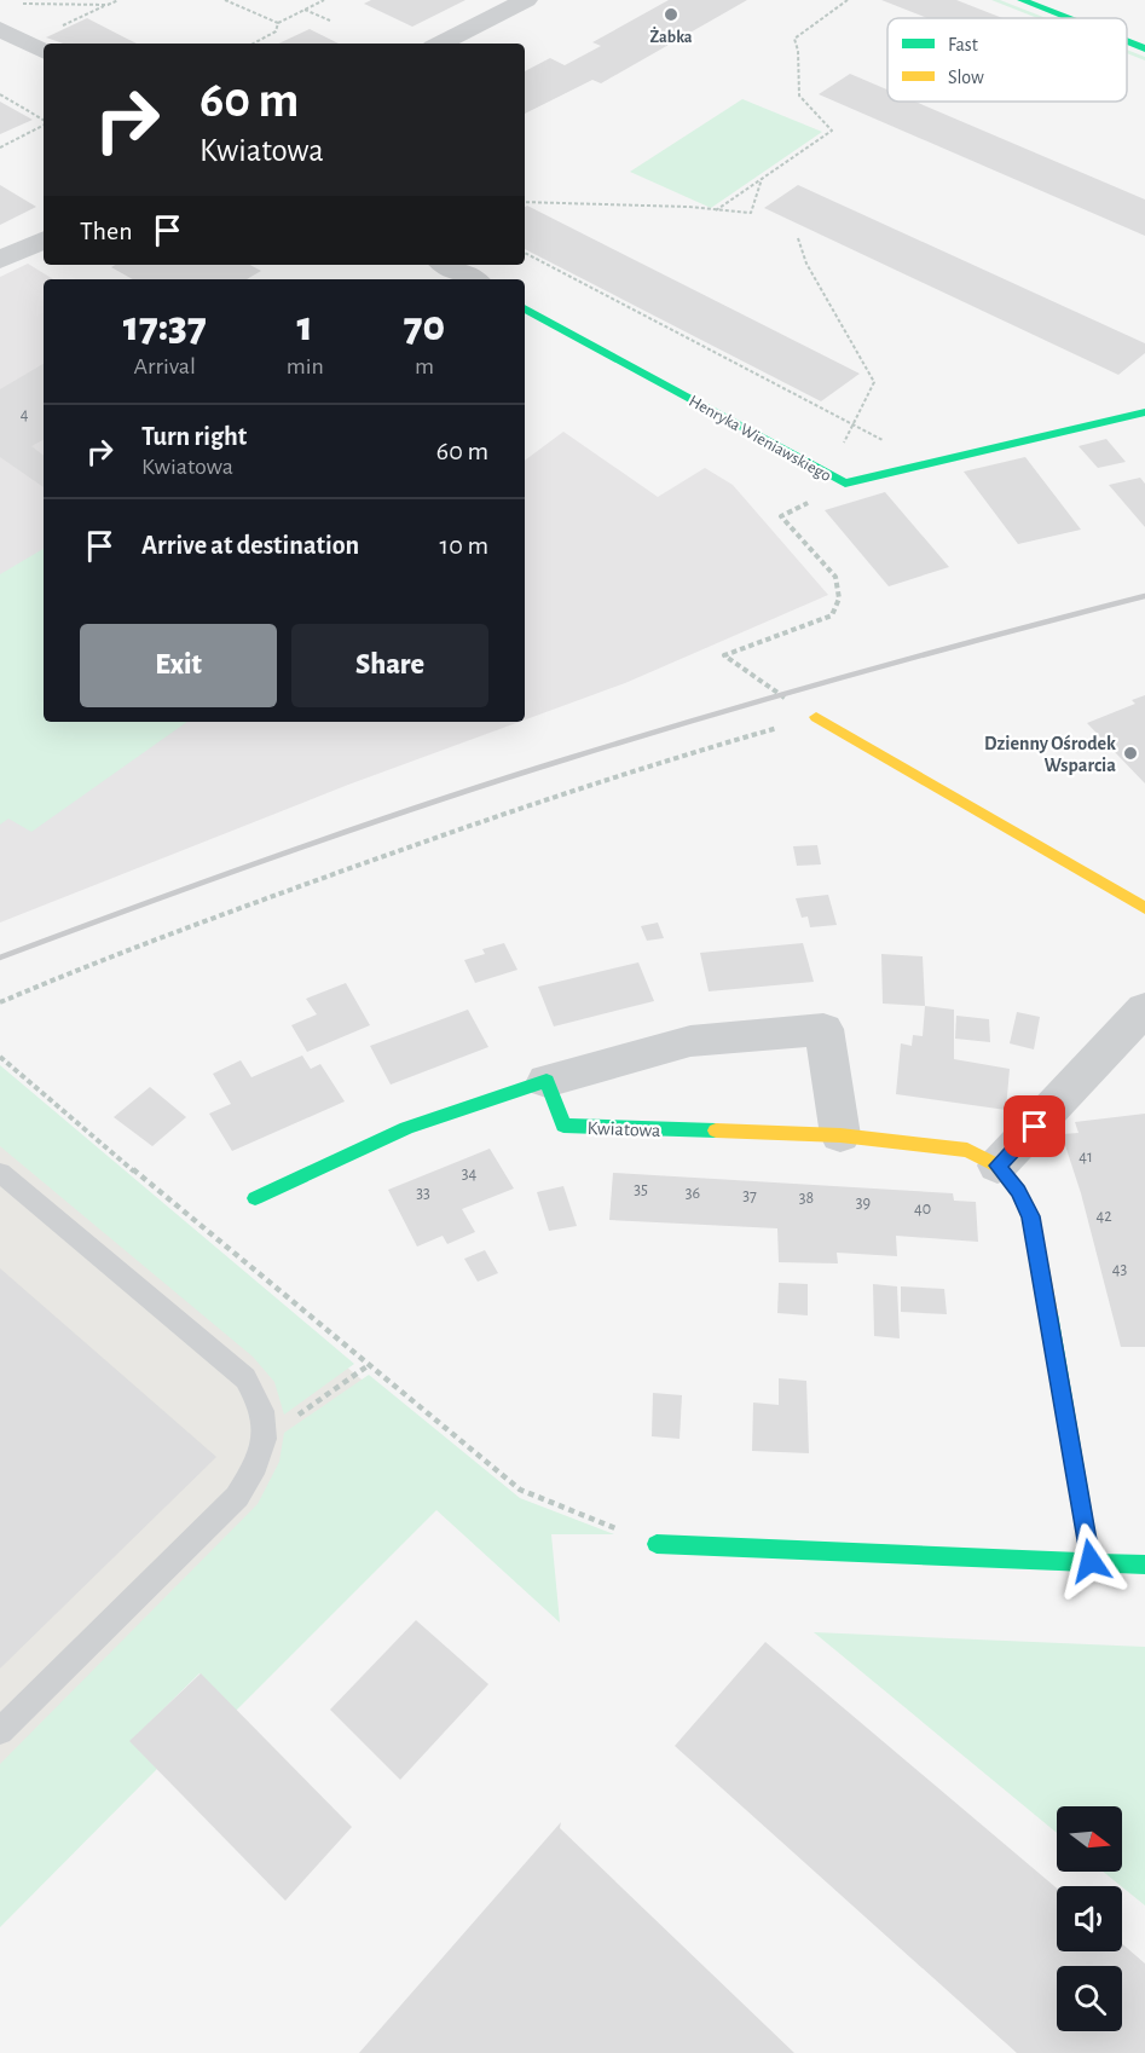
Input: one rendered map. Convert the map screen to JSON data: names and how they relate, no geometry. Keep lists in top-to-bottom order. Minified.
{"streets":{"street":["Henryka Wieniawskiego","Kwiatowa"]},"places":["Żabka","Dzienny Ośrodek Wsparcia"],"house_numbers":["4","41","34","35","33","36","37","38","39","40","42","43"],"legend":["Fast","Slow"],"north":"right","page":{"turn":["60 m","Kwiatowa"],"then":"Then","eta":["17:37","Arrival","1","min","70","m"],"list":[{"name":"Turn right","note":"Kwiatowa","value":"60 m"},{"name":"Arrive at destination","value":"10 m"}],"buttons":["Exit","Share"]}}
